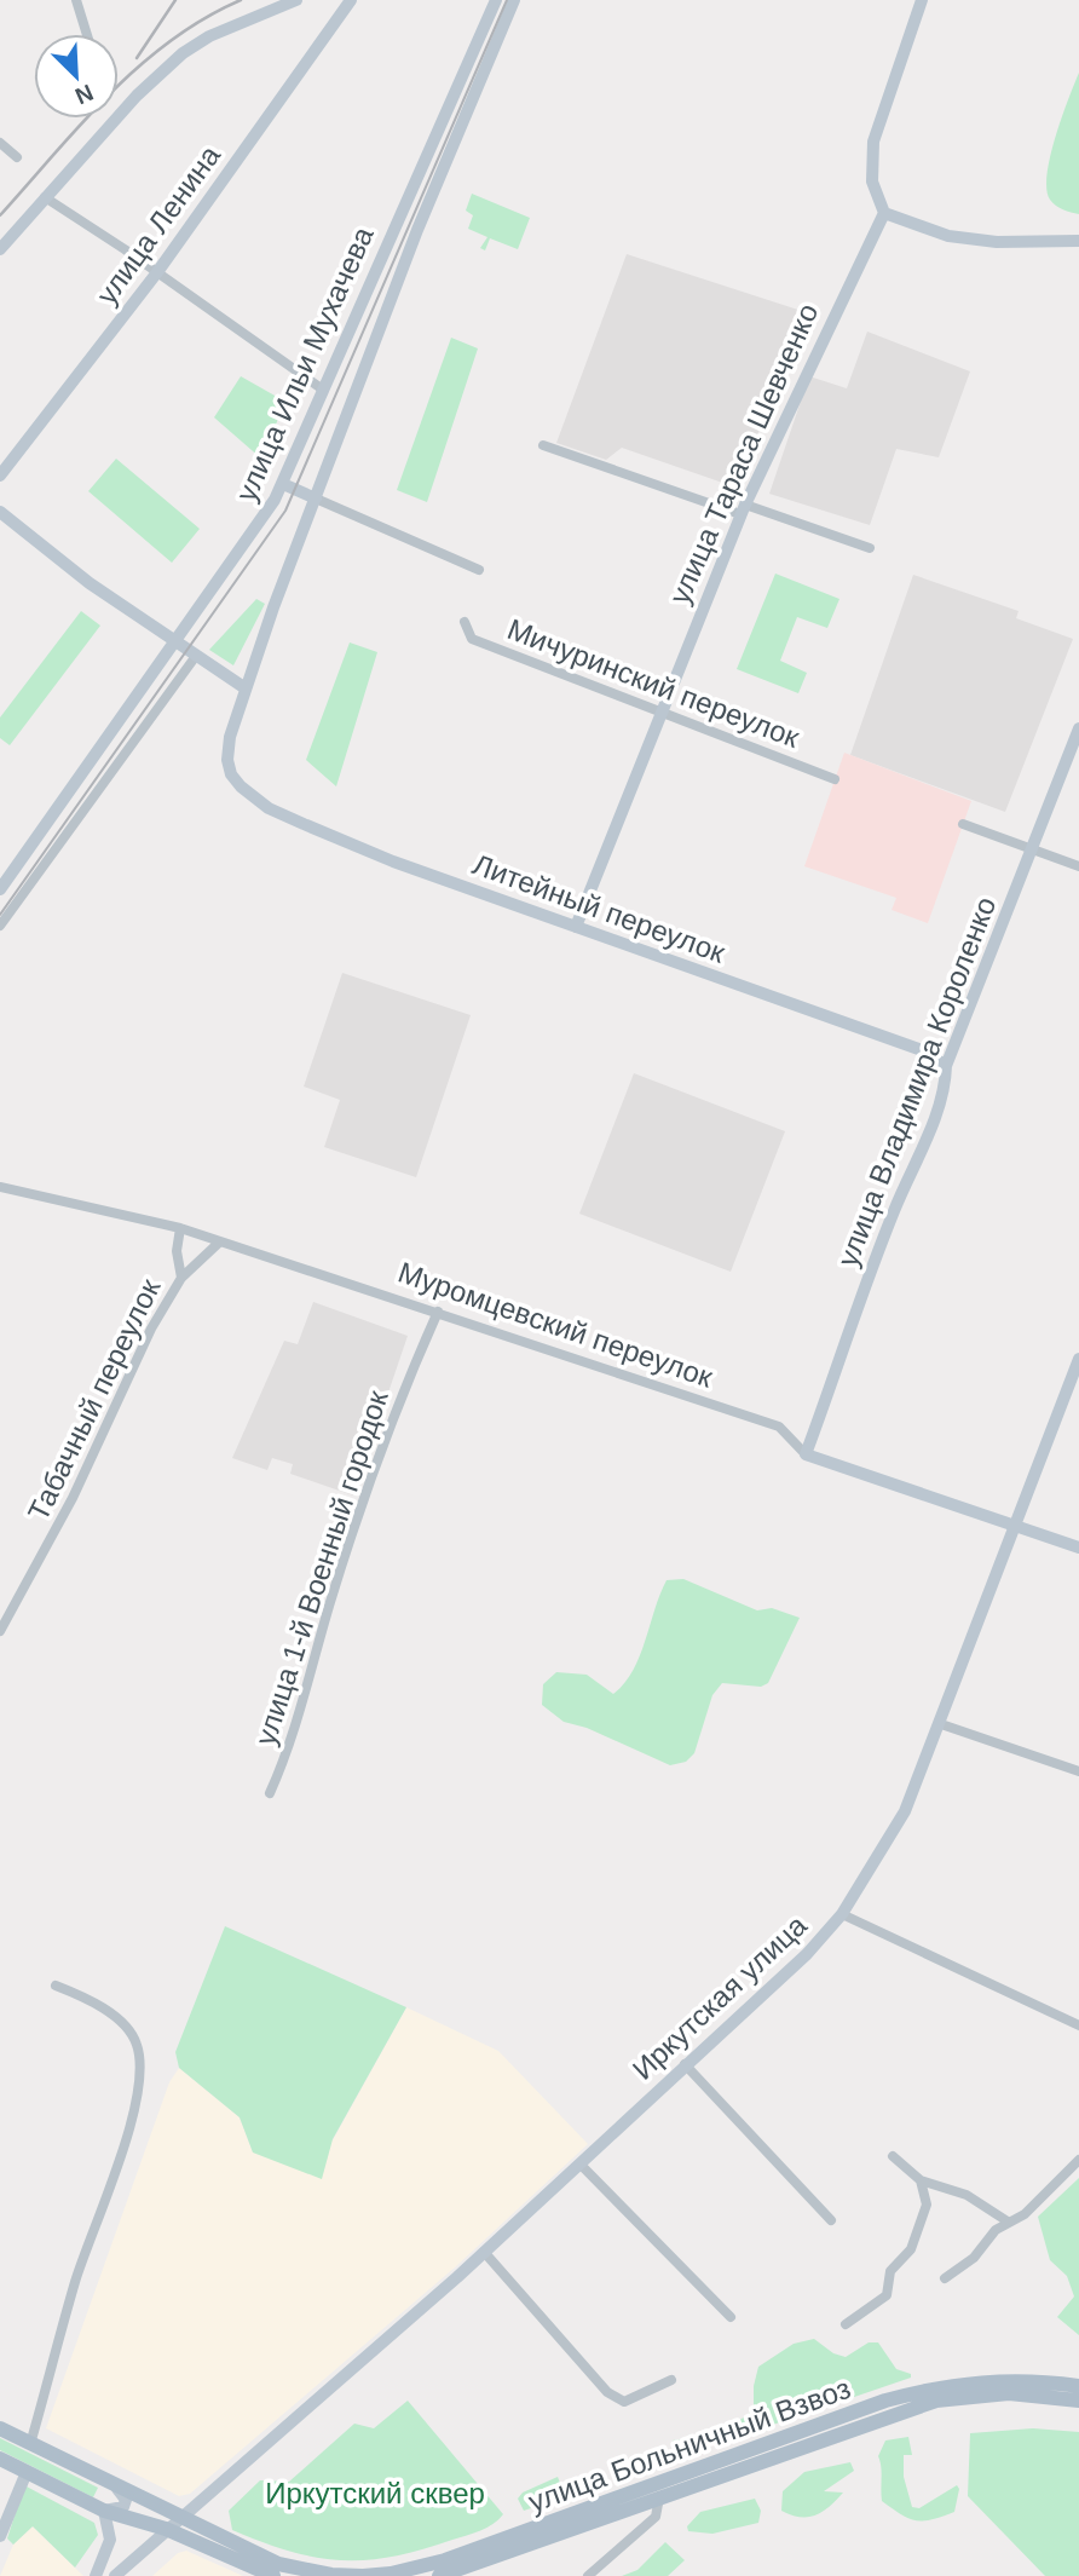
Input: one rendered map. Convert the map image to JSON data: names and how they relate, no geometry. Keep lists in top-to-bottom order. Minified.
{"streets":{"main road":["улица Ленина","улица Ильи Мухачева","улица Тараса Шевченко","Литейный переулок","улица Владимира Короленко","Муромцевский переулок","Иркутская улица","улица Больничный Взвоз"],"street":["Мичуринский переулок","Табачный переулок","улица 1-й Военный городок"]},"crossings":[["улица Ильи Мухачева","Литейный переулок"],["улица Тараса Шевченко","Мичуринский переулок"],["улица Тараса Шевченко","Литейный переулок"],["Литейный переулок","улица Владимира Короленко"],["улица Владимира Короленко","Муромцевский переулок"],["Муромцевский переулок","Табачный переулок"],["Муромцевский переулок","улица 1-й Военный городок"],["Муромцевский переулок","Иркутская улица"],["Иркутская улица","улица Больничный Взвоз"]],"parks":["Иркутский сквер"],"north":"bottom right"}
